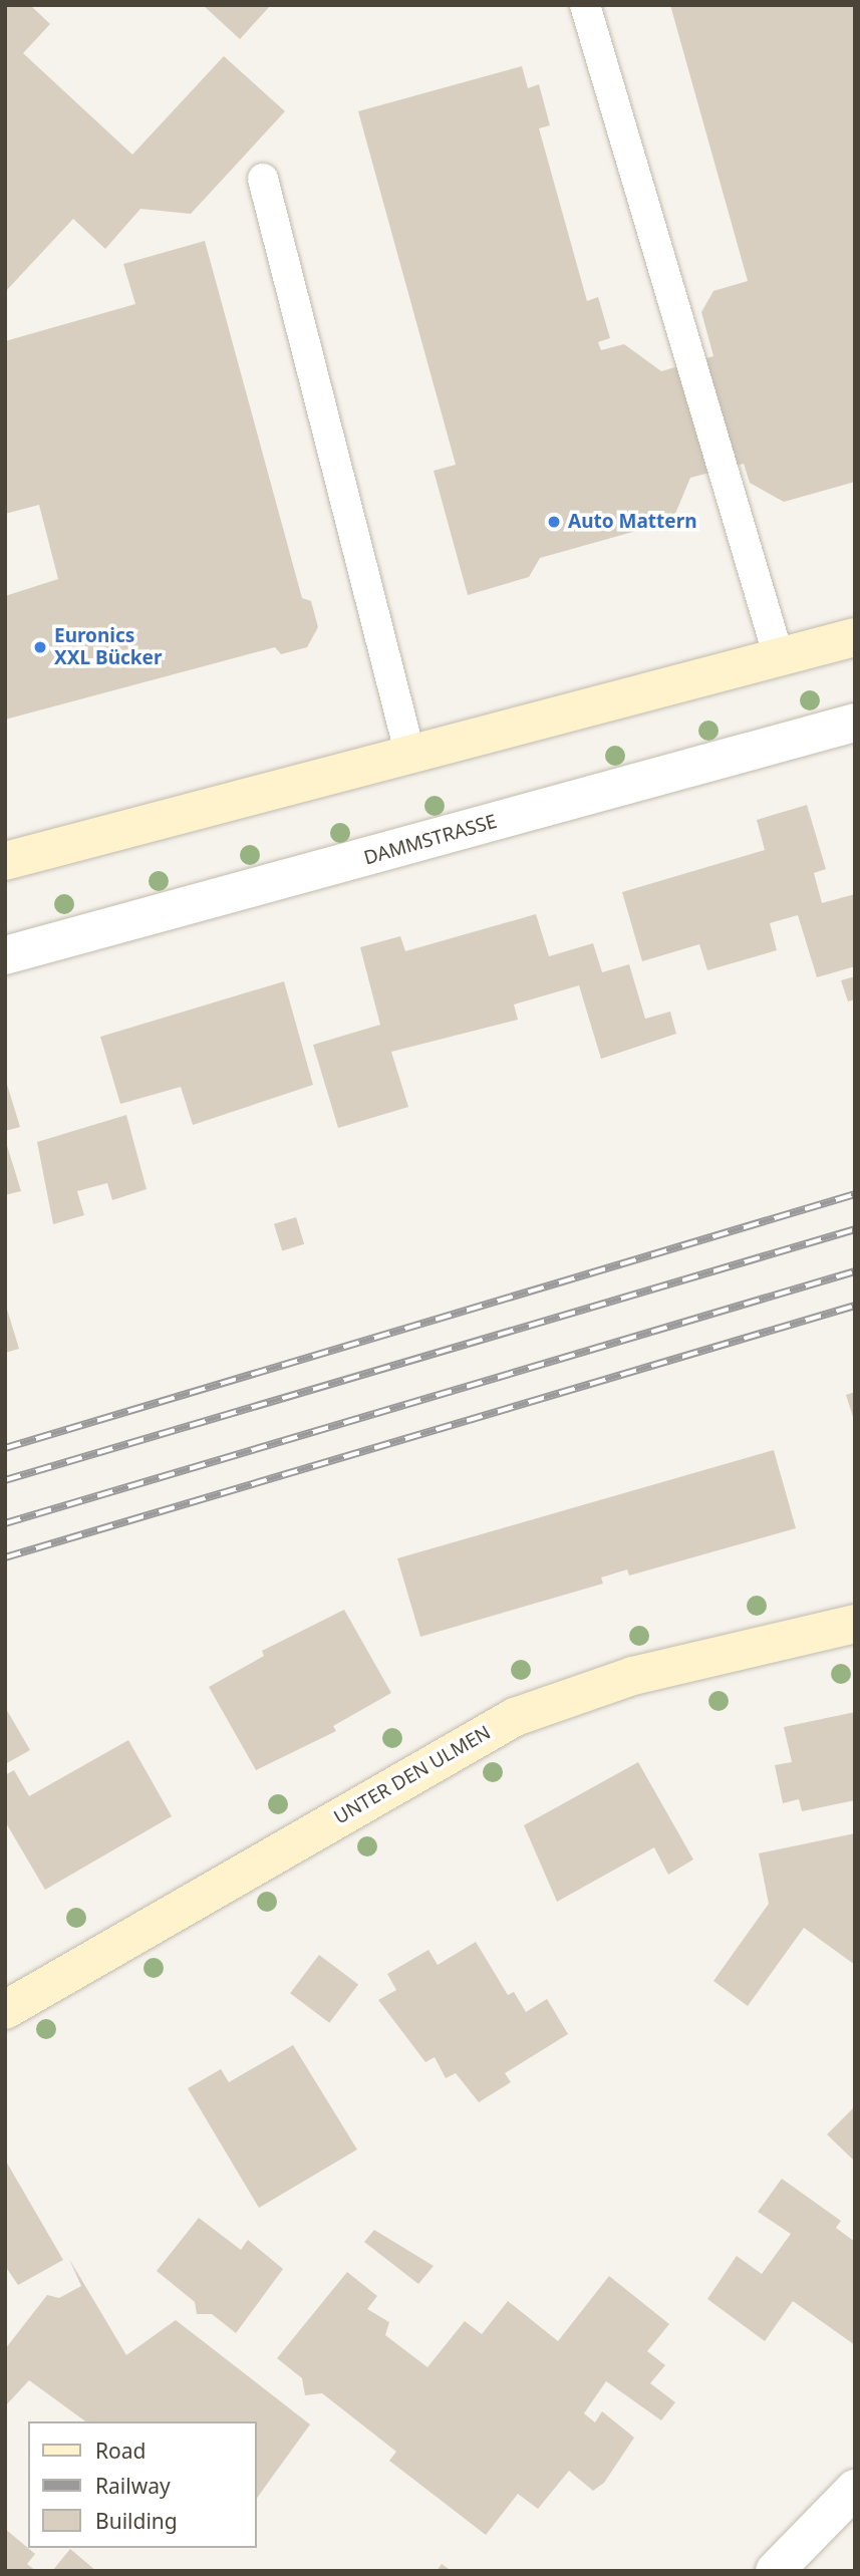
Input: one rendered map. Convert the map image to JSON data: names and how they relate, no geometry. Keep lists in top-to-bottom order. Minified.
{"streets":{"main road":["UNTER DEN ULMEN"],"street":["DAMMSTRASSE"]},"places":["Auto Mattern","Euronics XXL Bücker"],"legend":["Road","Railway","Building"]}
